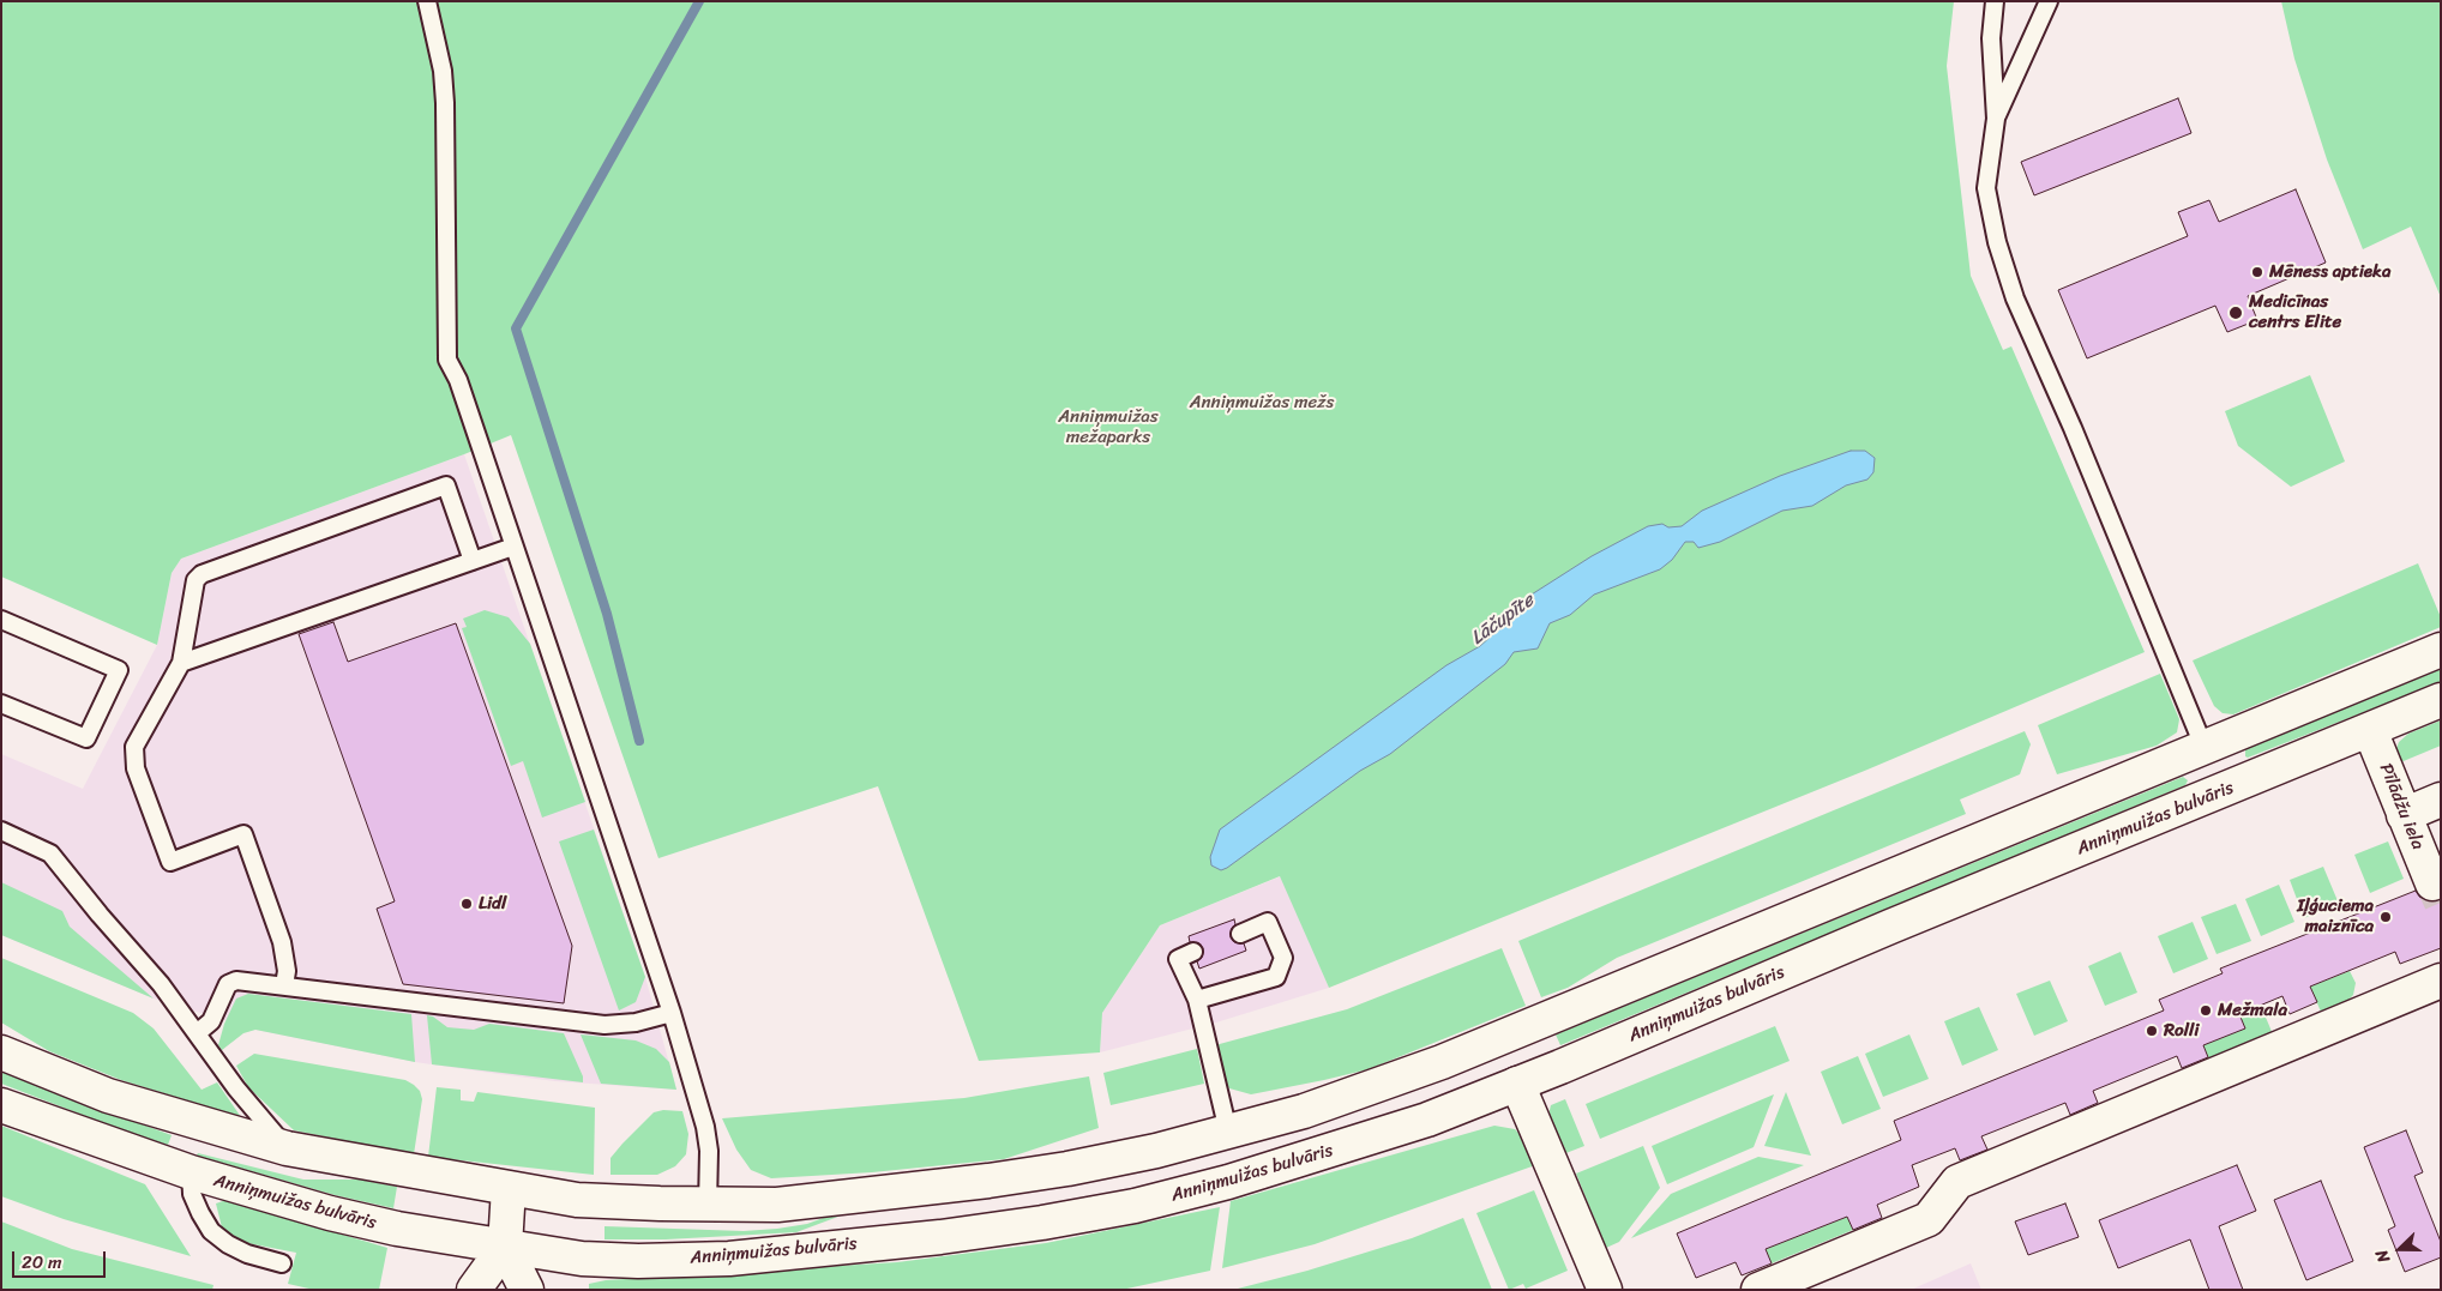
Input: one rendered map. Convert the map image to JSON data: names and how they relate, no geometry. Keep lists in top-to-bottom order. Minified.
{"streets":{"street":["Pīlādžu iela","Anniņmuižas bulvāris"]},"crossings":[["Pīlādžu iela","Anniņmuižas bulvāris"]],"water":["Lāčupīte"],"parks":["Anniņmuižas mežs","Anniņmuižas mežaparks"],"places":["Mēness aptieka","Medicīnas centrs Elite","Lidl","Iļģuciema maiznīca","Mežmala","Rolli"],"scale_bar":"20 m","north":"left"}
